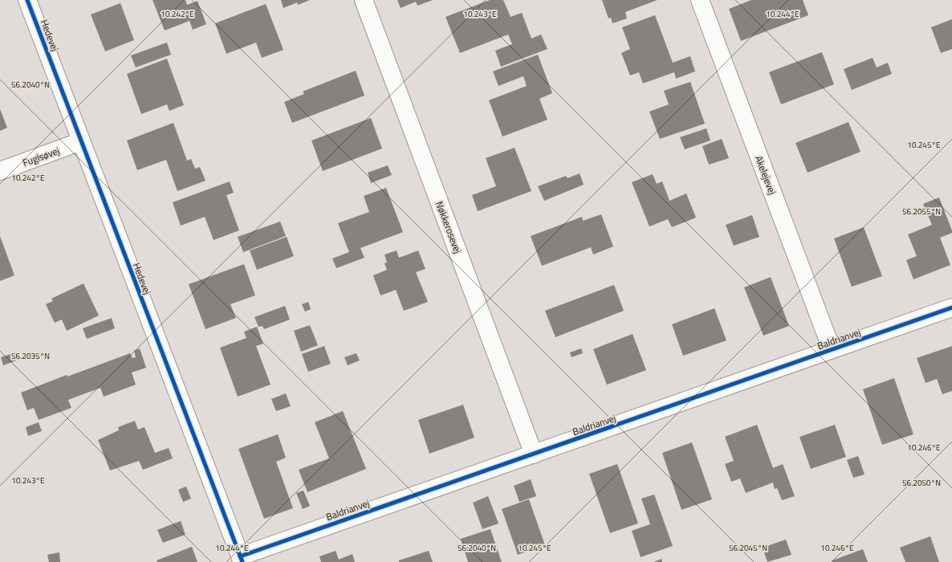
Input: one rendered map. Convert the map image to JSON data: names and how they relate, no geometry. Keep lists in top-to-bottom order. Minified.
{"streets":{"street":["Hedevej","Fuglsøvej","Akelejevej","Nøkkerosevej","Baldrianvej"]},"crossings":[["Hedevej","Fuglsøvej"],["Hedevej","Baldrianvej"],["Akelejevej","Baldrianvej"],["Nøkkerosevej","Baldrianvej"]],"coordinates":["10.242°E","10.243°E","10.244°E","56.2040°N","10.245°E","56.2055°N","56.2035°N","10.246°E","56.2050°N","56.2045°N"]}
